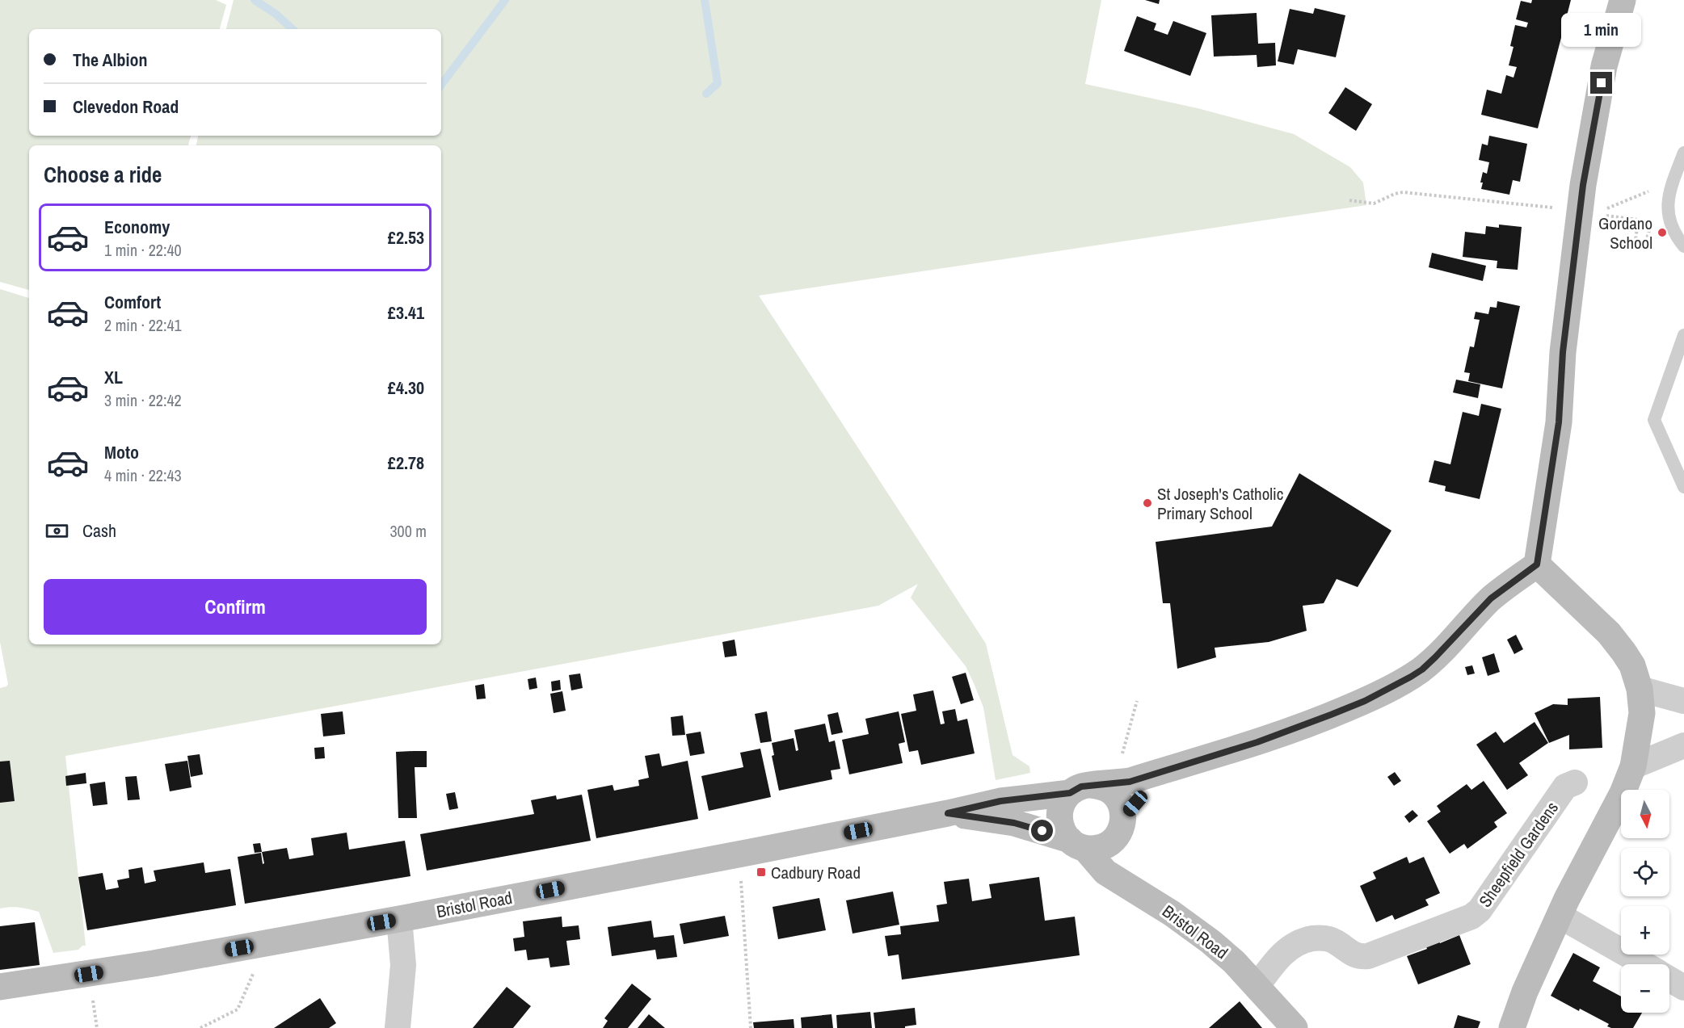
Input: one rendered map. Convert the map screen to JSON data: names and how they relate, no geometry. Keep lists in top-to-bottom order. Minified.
{"streets":{"main road":["Bristol Road"],"street":["Sheepfield Gardens"]},"crossings":[["Sheepfield Gardens","Bristol Road"]],"places":{"other":["Gordano School","St Joseph's Catholic Primary School"],"transit":["Cadbury Road"]},"north":"bottom","page":{"bubble":"1 min","banner":["The Albion","Clevedon Road"],"heading":"Choose a ride","list":[{"name":"Economy","note":"1 min · 22:40","value":"£2.53"},{"name":"Comfort","note":"2 min · 22:41","value":"£3.41"},{"name":"XL","note":"3 min · 22:42","value":"£4.30"},{"name":"Moto","note":"4 min · 22:43","value":"£2.78"}],"pay":["Cash","300 m"],"buttons":"Confirm","map_buttons":["+","−"]}}
